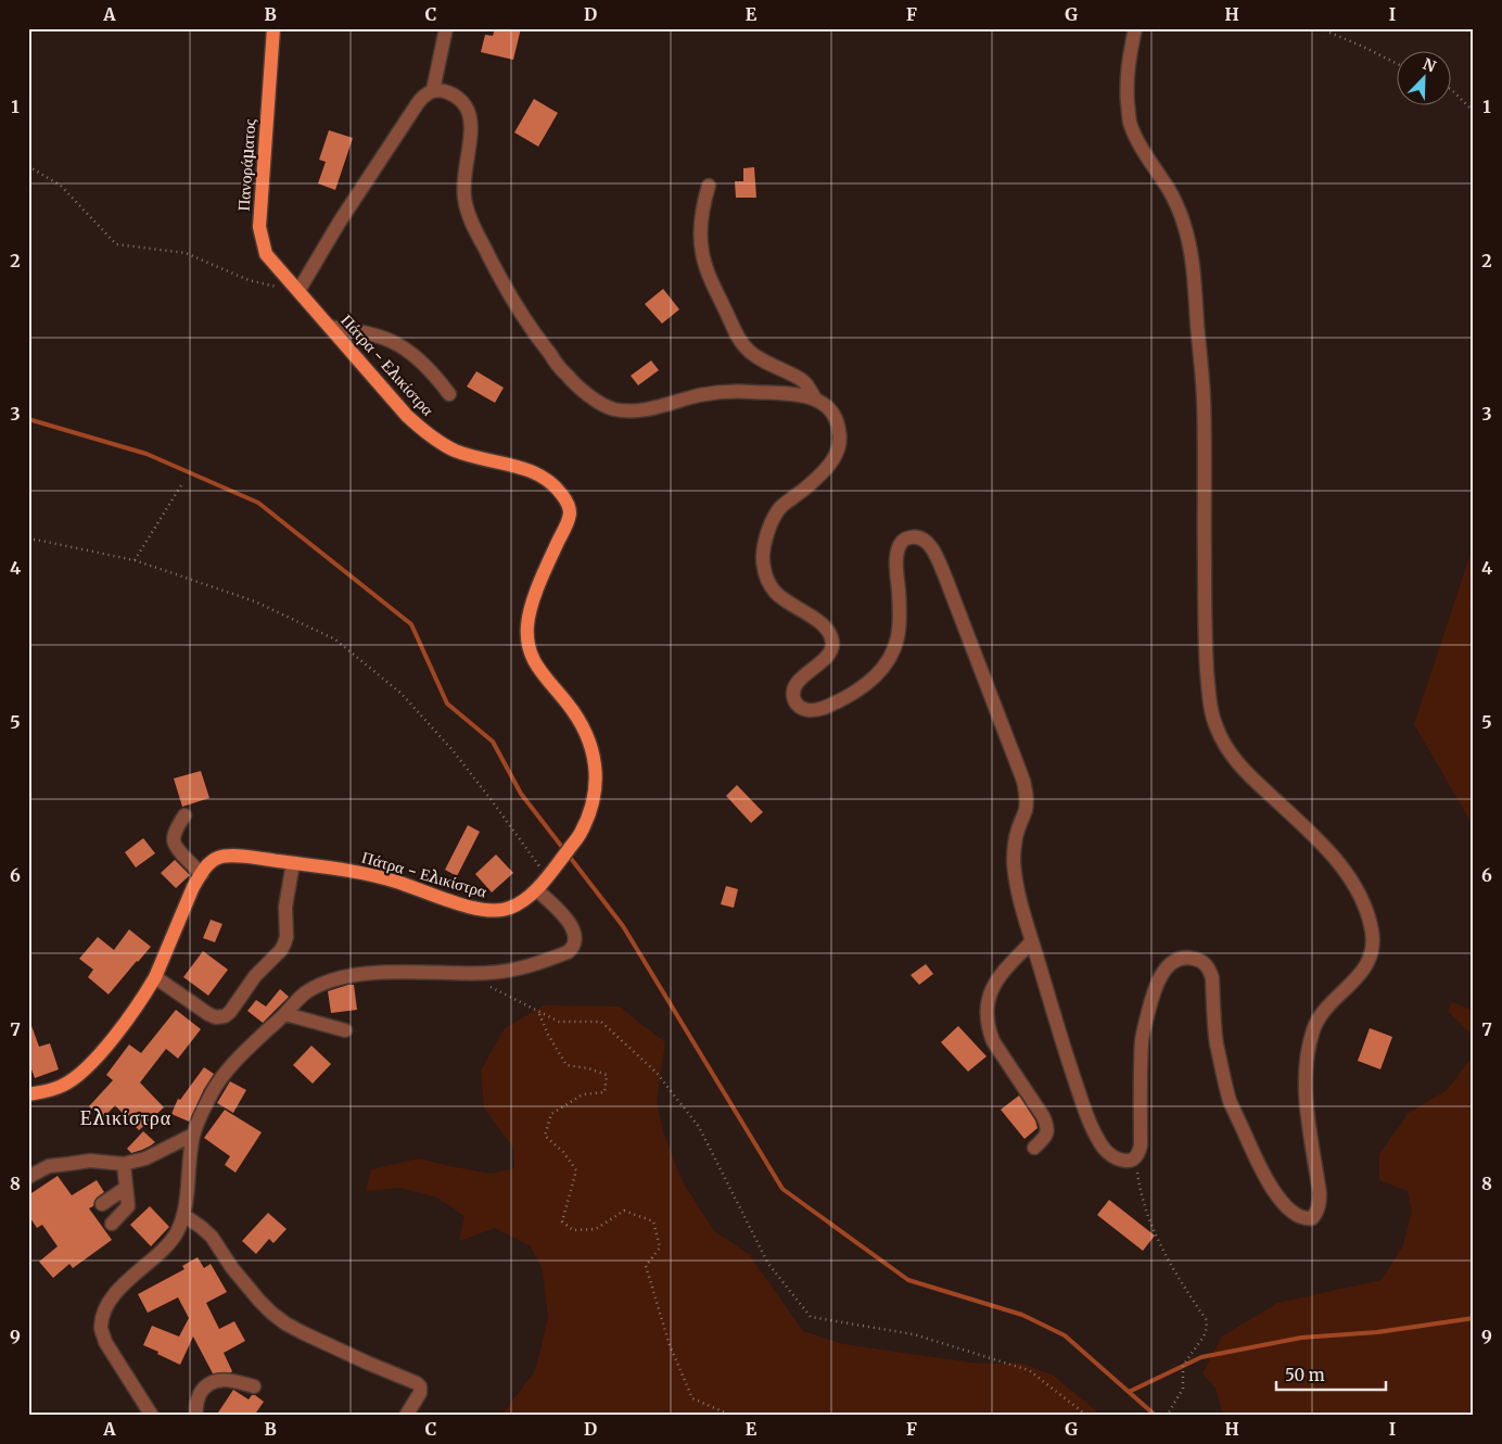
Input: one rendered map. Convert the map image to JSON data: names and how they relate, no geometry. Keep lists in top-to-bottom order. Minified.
{"streets":{"main road":["Πανοράματος","Πάτρα - Ελικίστρα"]},"crossings":[["Πανοράματος","Πάτρα - Ελικίστρα"]],"districts":["Ελικίστρα"],"scale_bar":"50 m","north":"top right","grid":{"columns":["A","B","C","D","E","F","G","H","I"],"rows":["1","2","3","4","5","6","7","8","9"]}}
